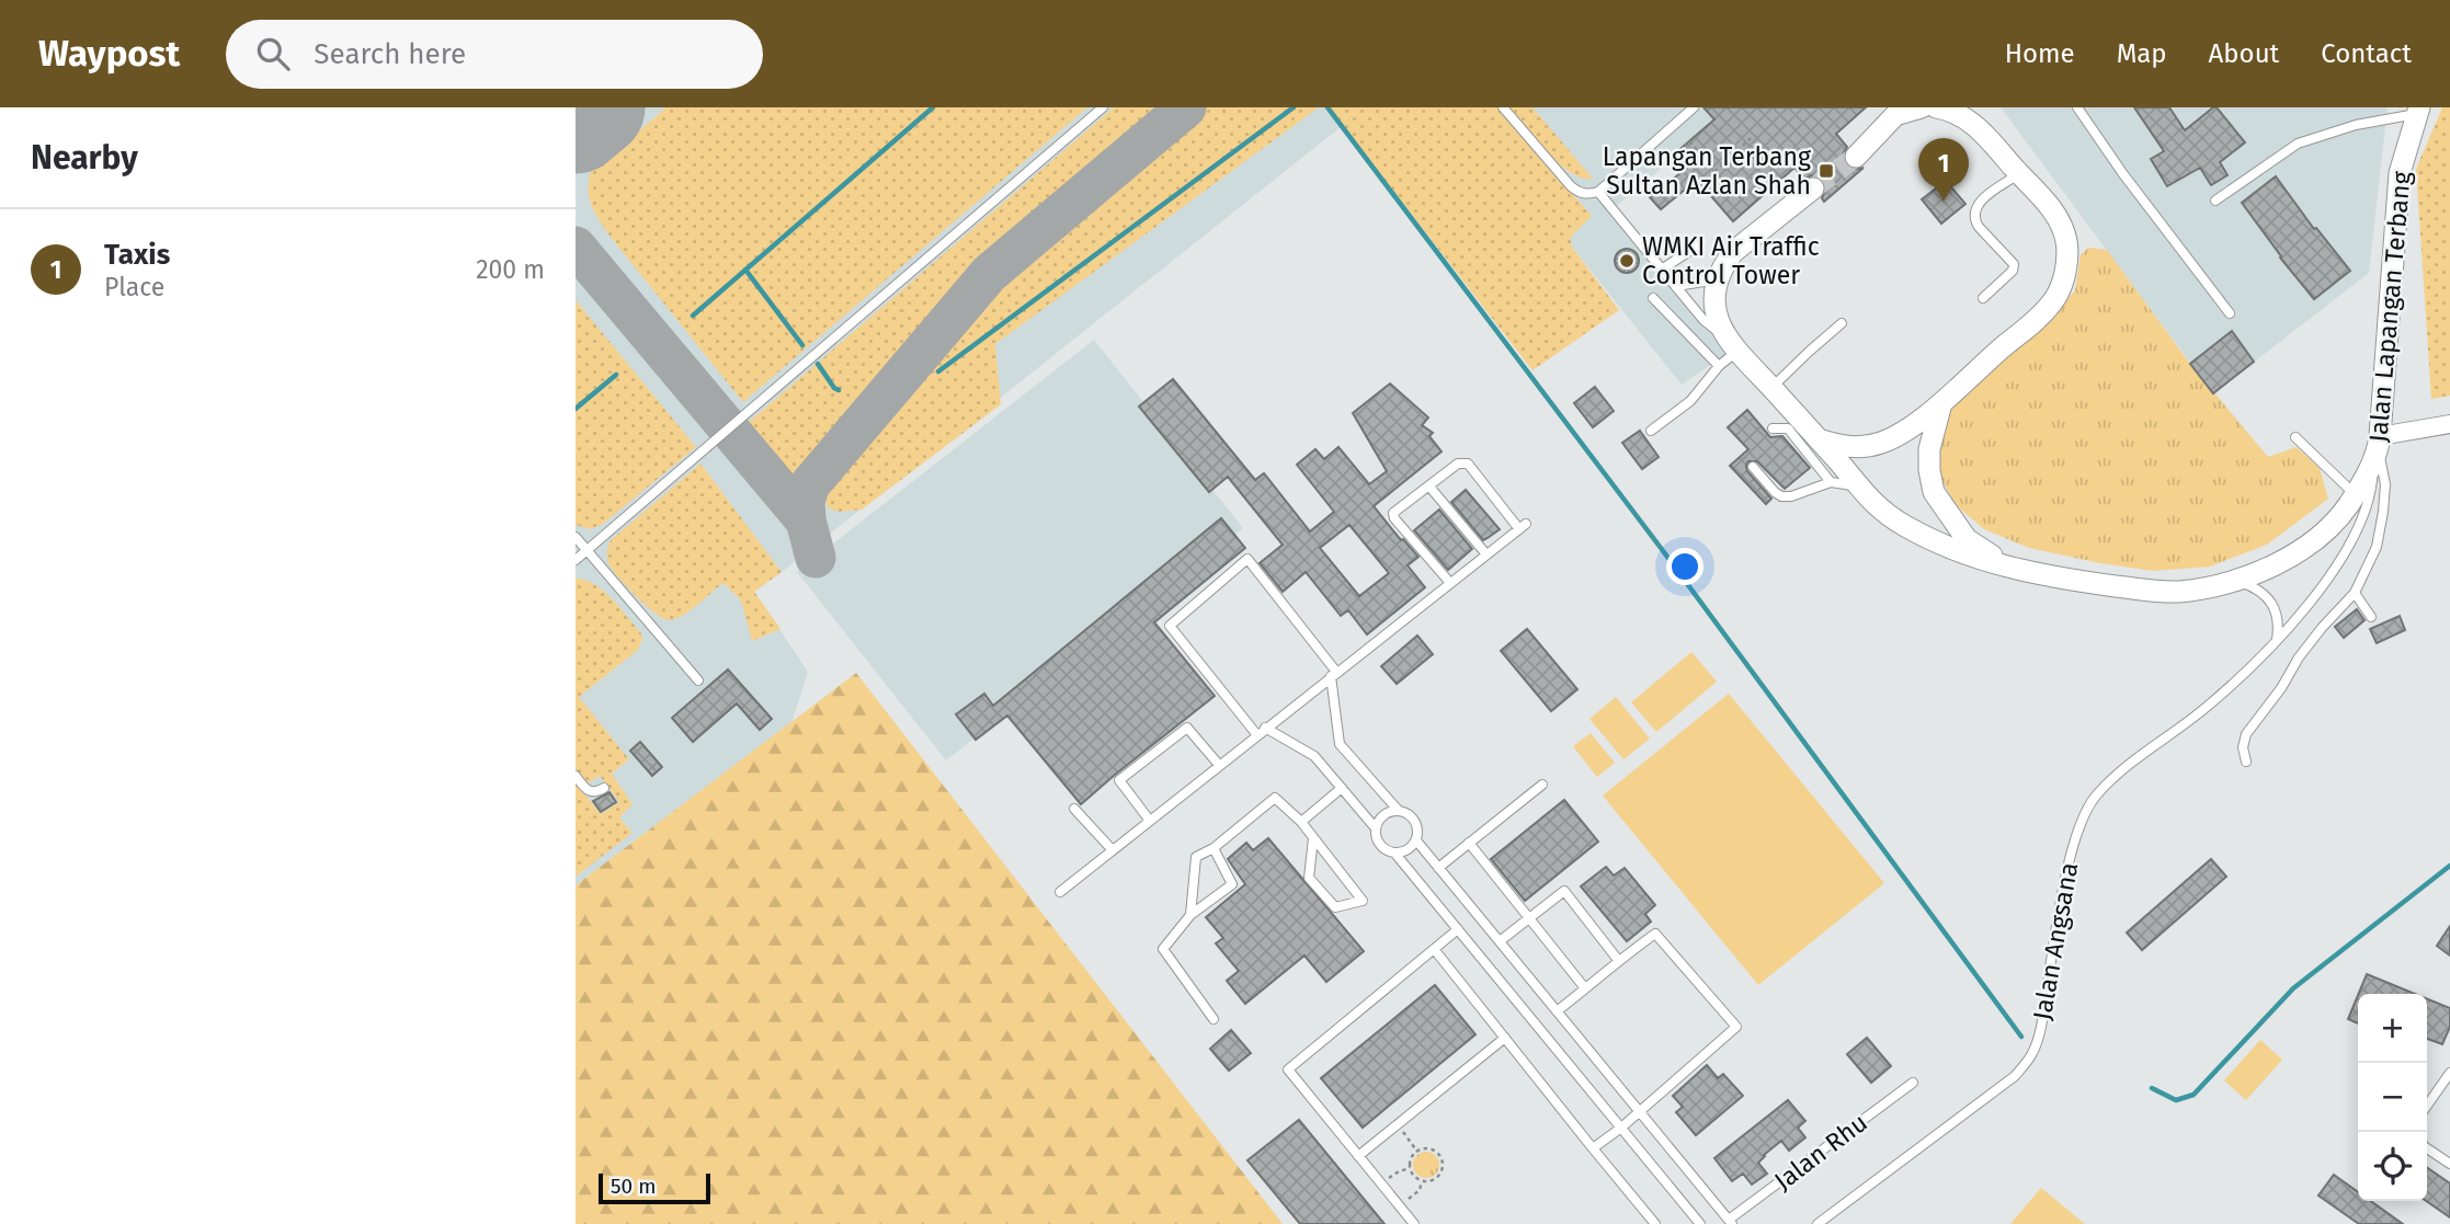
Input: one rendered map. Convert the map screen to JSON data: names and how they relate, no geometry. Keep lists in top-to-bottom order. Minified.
{"streets":{"street":["Jalan Lapangan Terbang"],"lane":["Jalan Angsana","Jalan Rhu"]},"crossings":[["Jalan Lapangan Terbang","Jalan Angsana"]],"places":{"transit":["Lapangan Terbang Sultan Azlan Shah"],"other":["WMKI Air Traffic Control Tower"]},"scale_bar":"50 m","page":{"header":"Waypost","search":"Search here","nav":["Home","Map","About","Contact"],"heading":"Nearby","pins":"1","list":[{"mark":"1","name":"Taxis","note":"Place","value":"200 m"}],"map_buttons":["+","−"],"scale":"50 m"}}
